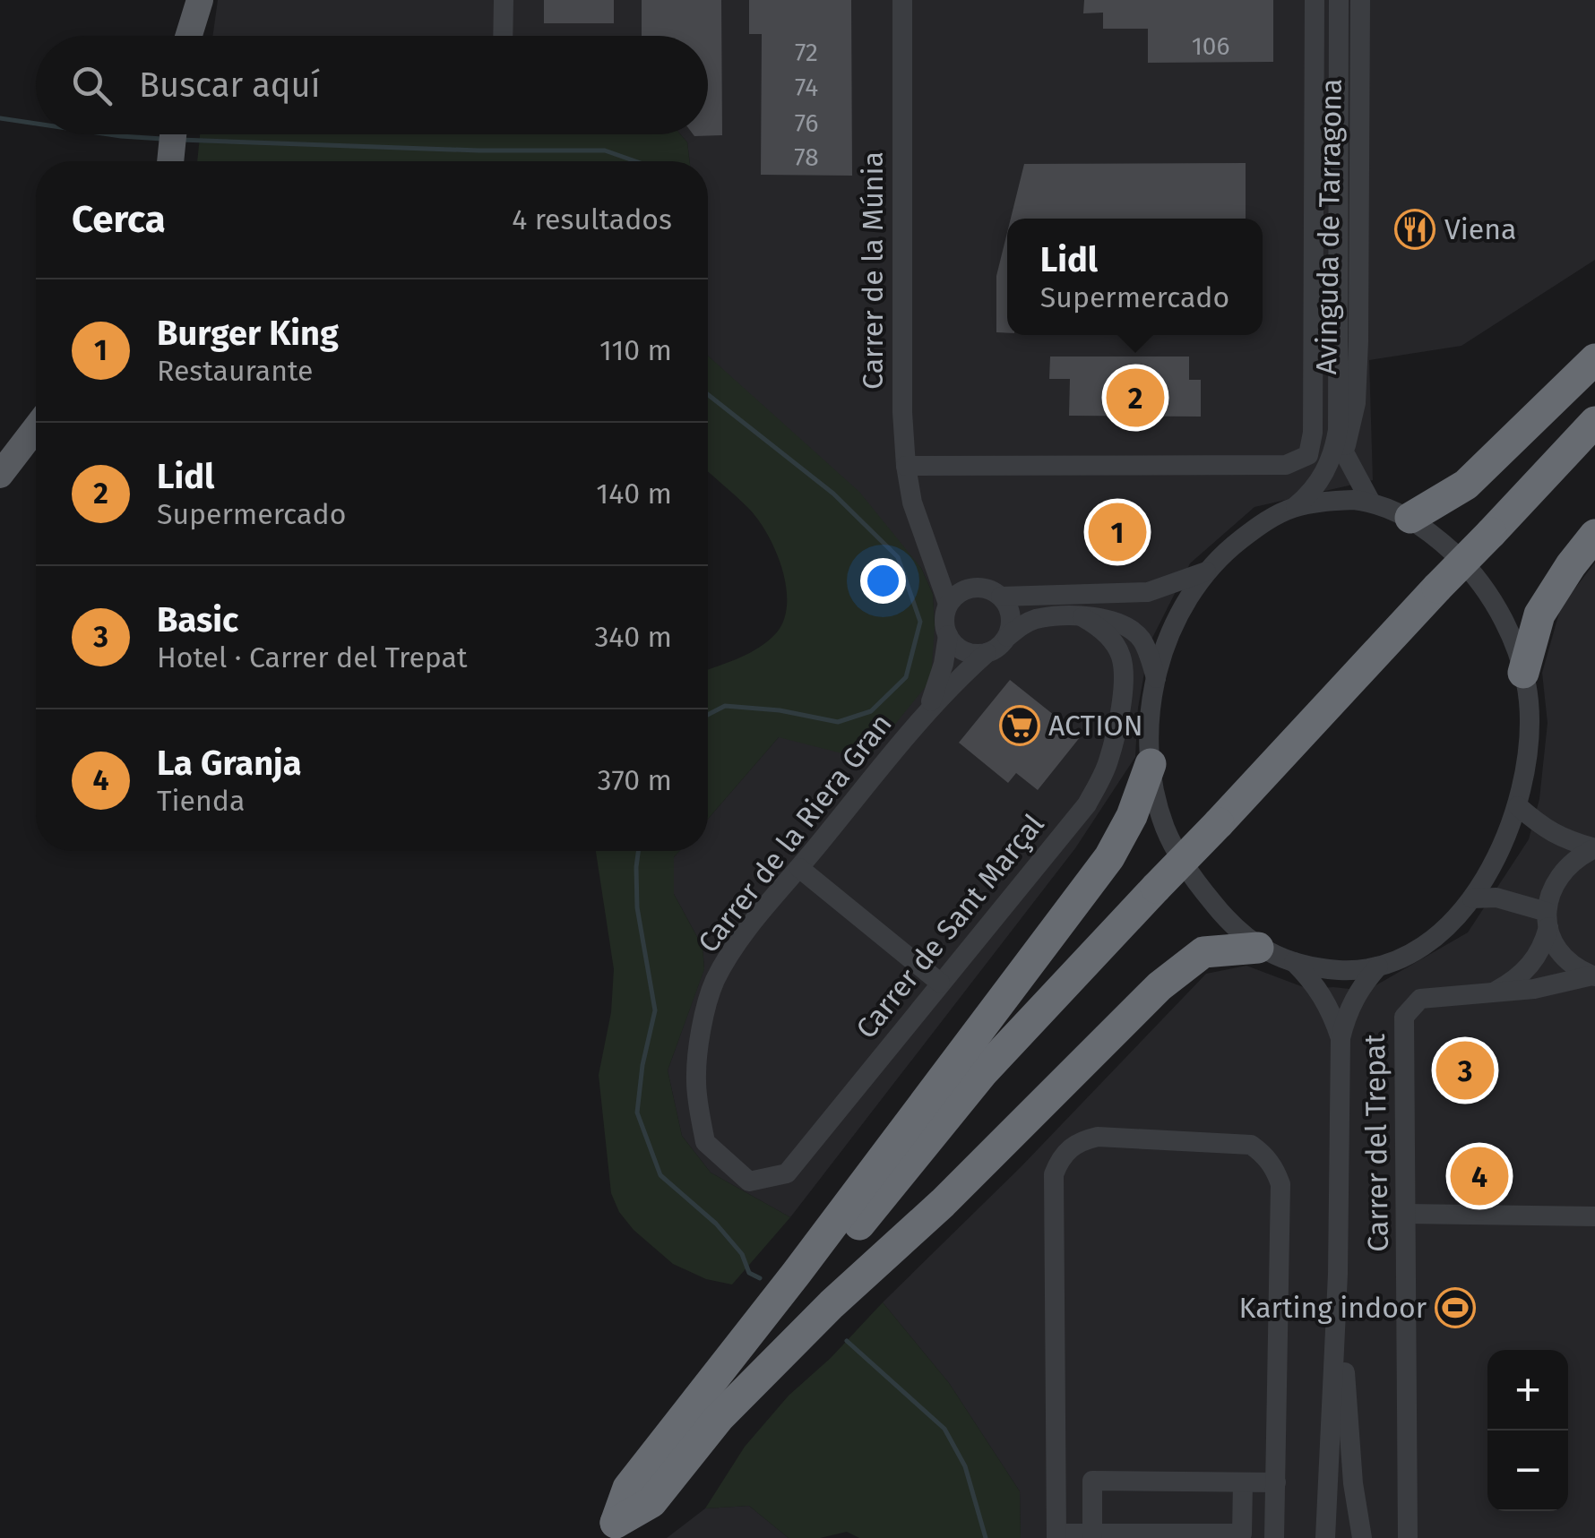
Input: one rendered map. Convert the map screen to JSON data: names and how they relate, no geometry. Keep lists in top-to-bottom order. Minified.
{"streets":{"street":["Avinguda de Tarragona","Carrer de la Múnia","Carrer de la Riera Gran","Carrer de Sant Marçal","Carrer del Trepat"]},"crossings":[["Avinguda de Tarragona","Carrer de la Múnia"],["Carrer de la Múnia","Carrer de la Riera Gran"],["Carrer de la Riera Gran","Carrer de Sant Marçal"]],"places":{"restaurant":["Viena"],"supermarket":["ACTION"],"sports":["Karting indoor"]},"house_numbers":["106","72","74","76","78"],"page":{"search":"Buscar aquí","heading":["Cerca","4 resultados"],"popup":["Lidl","Supermercado"],"list":[{"mark":"1","name":"Burger King","note":"Restaurante","value":"110 m"},{"mark":"2","name":"Lidl","note":"Supermercado","value":"140 m"},{"mark":"3","name":"Basic","note":"Hotel · Carrer del Trepat","value":"340 m"},{"mark":"4","name":"La Granja","note":"Tienda","value":"370 m"}],"pins":["2","1","3","4"],"map_buttons":["+","−"]}}
